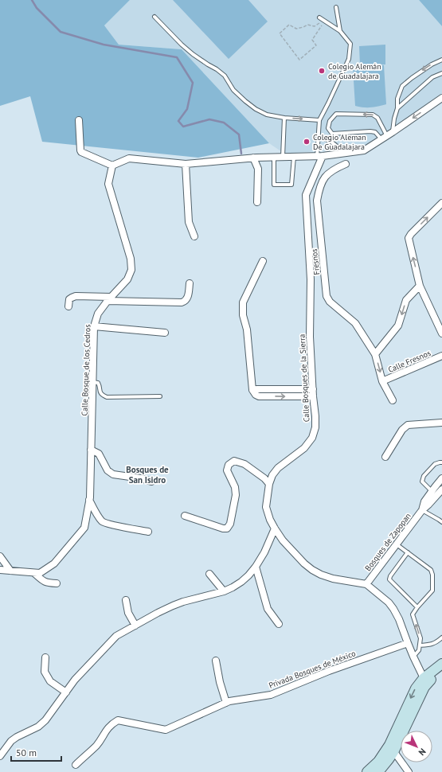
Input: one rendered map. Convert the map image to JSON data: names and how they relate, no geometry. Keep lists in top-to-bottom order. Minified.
{"streets":{"street":["Fresnos","Calle Fresnos","Calle Bosque de los Cedros","Calle Bosques de la Sierra","Bosques de Zapopan","Privada Bosques de México"]},"crossings":[["Fresnos","Calle Fresnos"],["Calle Bosques de la Sierra","Bosques de Zapopan"],["Calle Bosques de la Sierra","Privada Bosques de México"]],"districts":["Bosques de San Isidro"],"places":["Colegio Alemán de Guadalajara","Colegio Aleman De Guadalajara"],"scale_bar":"50 m","north":"bottom right"}
